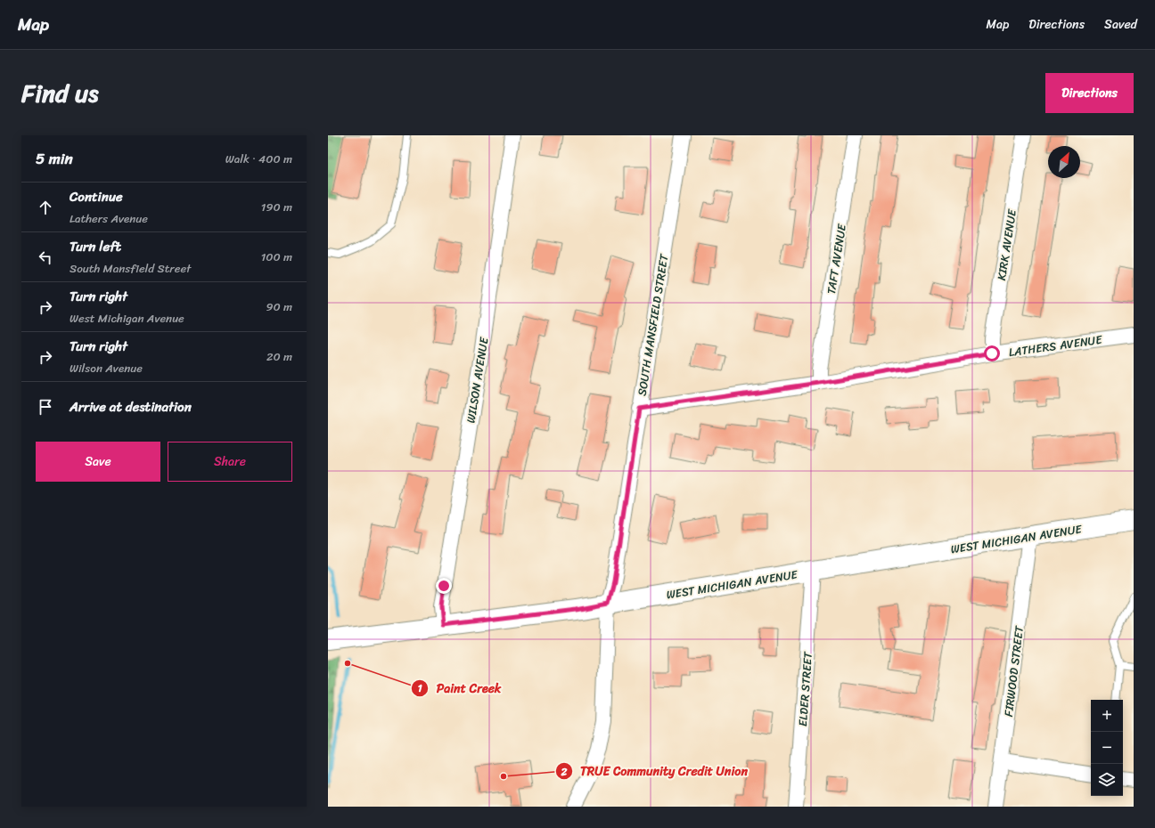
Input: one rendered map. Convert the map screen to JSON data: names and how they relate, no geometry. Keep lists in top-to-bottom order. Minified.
{"streets":{"main road":["WEST MICHIGAN AVENUE"],"street":["KIRK AVENUE","TAFT AVENUE","SOUTH MANSFIELD STREET","LATHERS AVENUE","WILSON AVENUE","FIRWOOD STREET","ELDER STREET"]},"crossings":[["KIRK AVENUE","LATHERS AVENUE"],["TAFT AVENUE","LATHERS AVENUE"],["SOUTH MANSFIELD STREET","LATHERS AVENUE"],["SOUTH MANSFIELD STREET","WEST MICHIGAN AVENUE"],["WILSON AVENUE","WEST MICHIGAN AVENUE"],["WEST MICHIGAN AVENUE","FIRWOOD STREET"],["WEST MICHIGAN AVENUE","ELDER STREET"]],"places":["Paint Creek","TRUE Community Credit Union"],"north":"top right","page":{"header":"Map","nav":["Map","Directions","Saved"],"title":"Find us","buttons":["Directions",["Save","Share"]],"heading":["5 min","Walk · 400 m"],"list":[["Continue","Lathers Avenue","190 m"],["Turn left","South Mansfield Street","100 m"],["Turn right","West Michigan Avenue","90 m"],["Turn right","Wilson Avenue","20 m"],"Arrive at destination"],"map_buttons":["+","−"]}}
